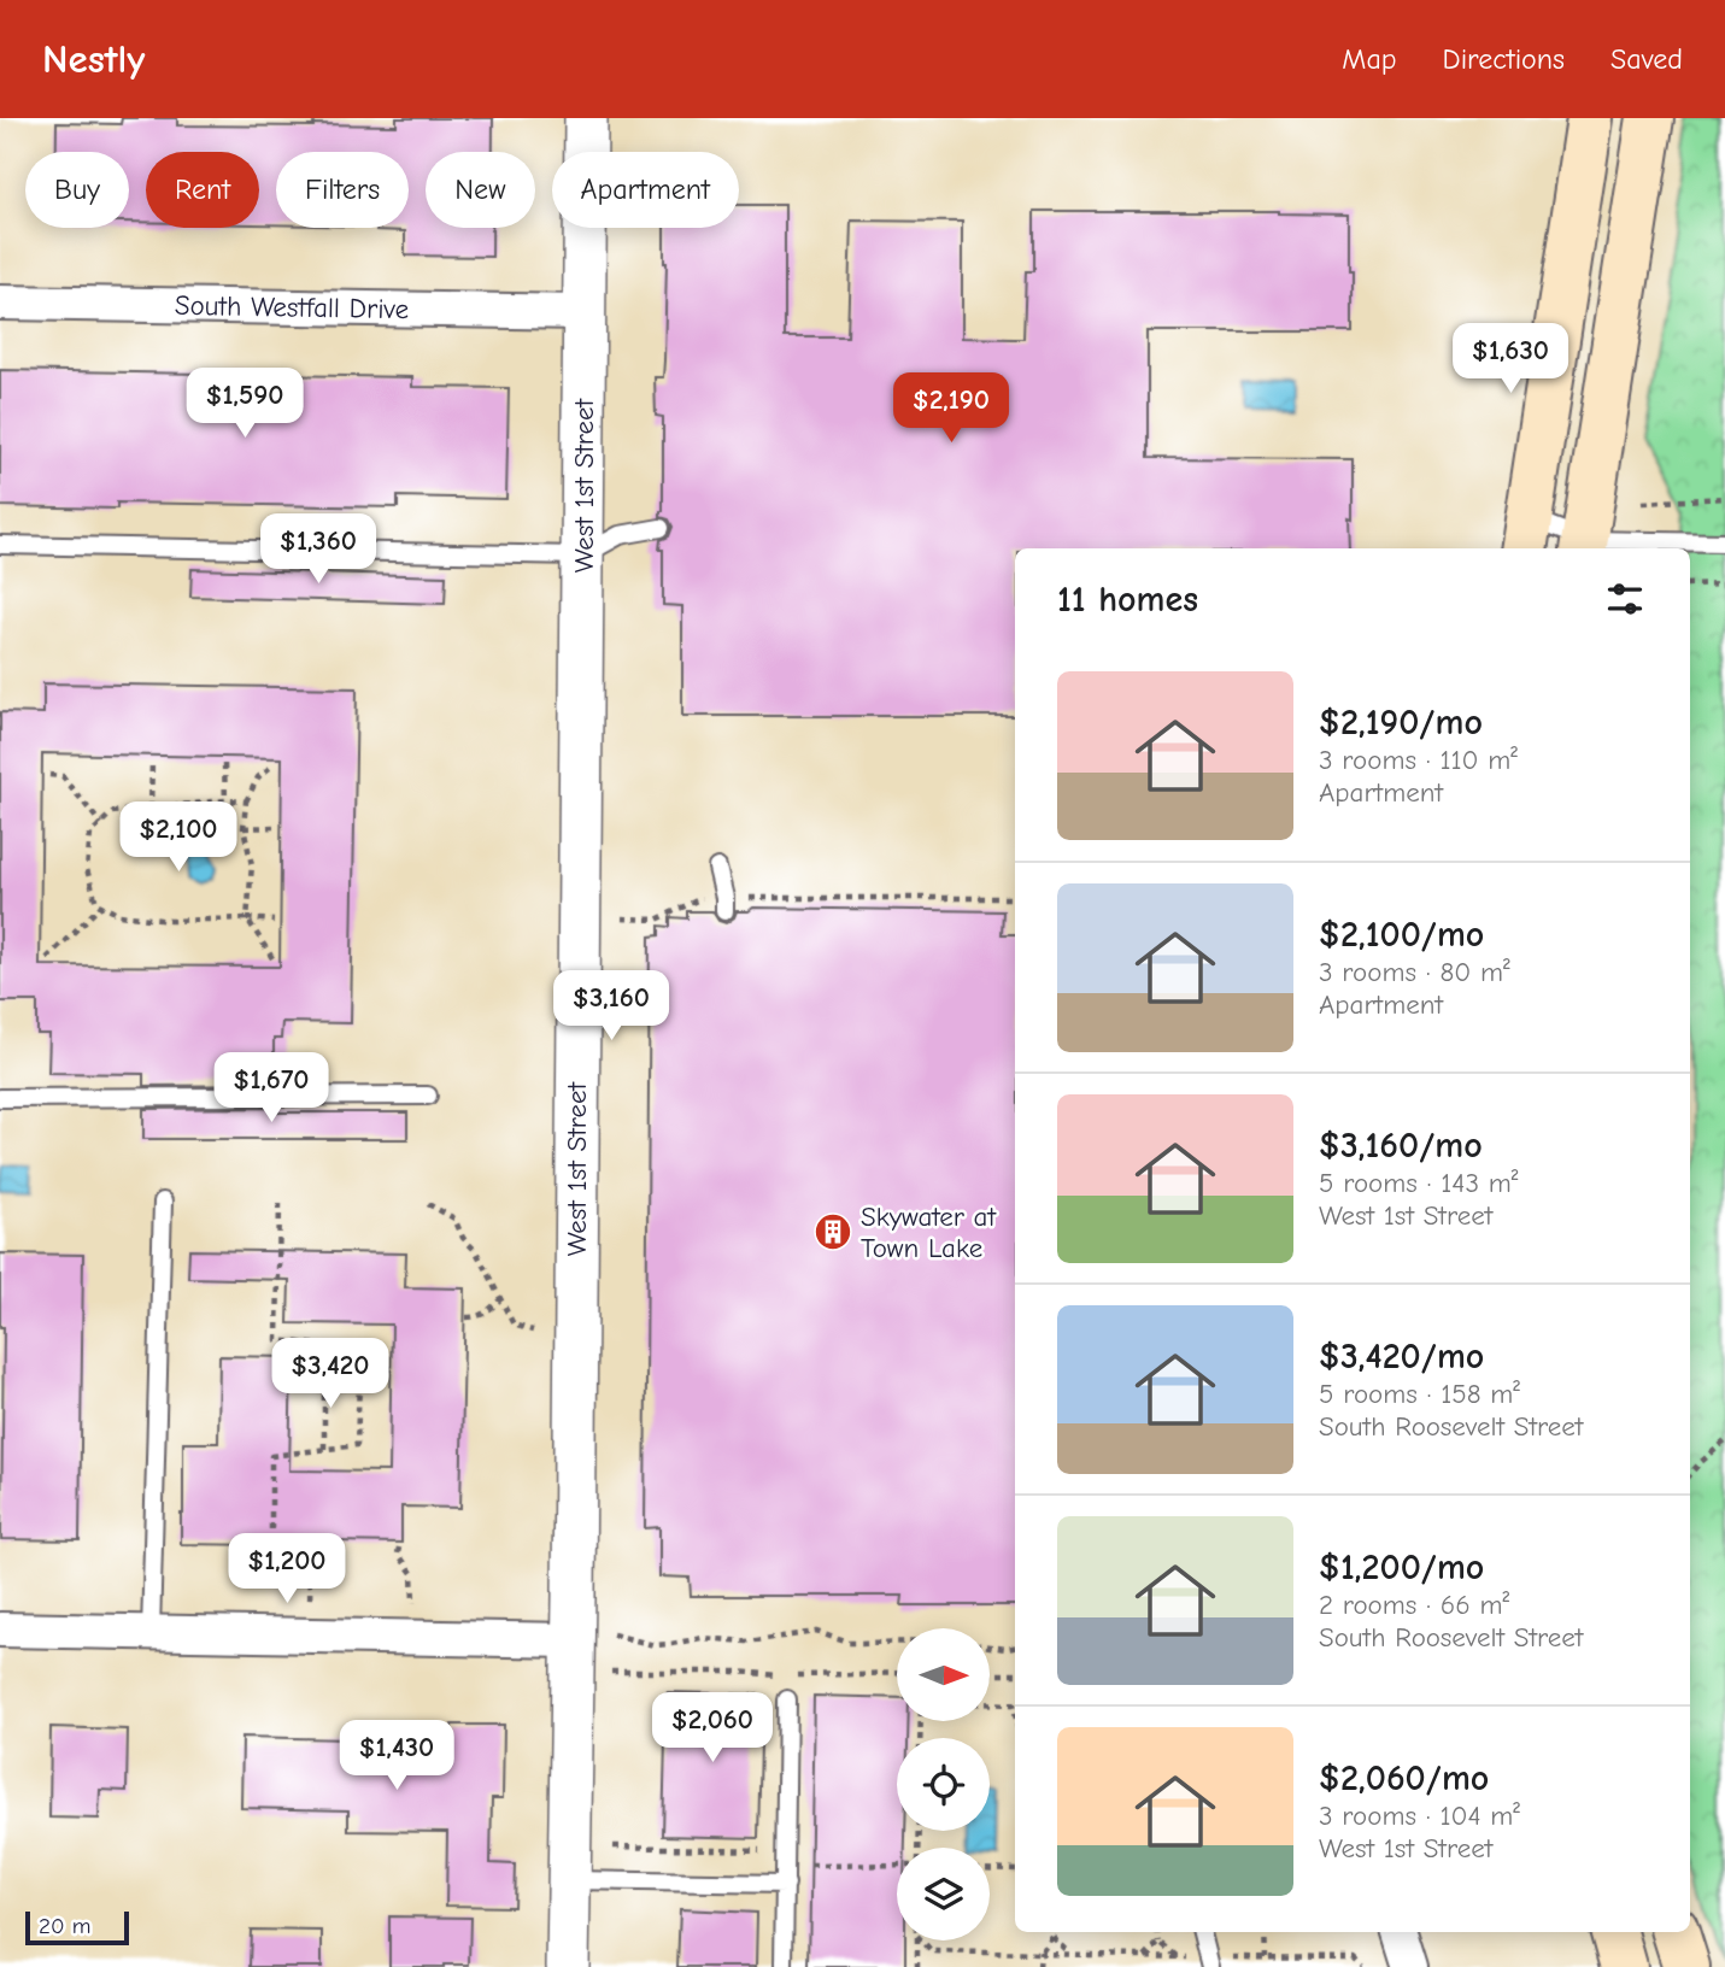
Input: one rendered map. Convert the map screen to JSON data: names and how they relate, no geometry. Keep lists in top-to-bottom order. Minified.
{"streets":{"street":["South Westfall Drive","West 1st Street"]},"crossings":[["South Westfall Drive","West 1st Street"]],"places":{"building":["Skywater at Town Lake"]},"scale_bar":"20 m","north":"right","page":{"header":"Nestly","nav":["Map","Directions","Saved"],"chip":["Buy","Rent","Filters","New","Apartment"],"price":["$1,630","$1,590","$2,190","$1,360","$2,100","$3,160","$1,670","$3,420","$1,200","$2,060","$1,430"],"heading":"11 homes","list":[{"name":"$2,190/mo","note":"3 rooms · 110 m² · Apartment"},{"name":"$2,100/mo","note":"3 rooms · 80 m² · Apartment"},{"name":"$3,160/mo","note":"5 rooms · 143 m² · West 1st Street"},{"name":"$3,420/mo","note":"5 rooms · 158 m² · South Roosevelt Street"},{"name":"$1,200/mo","note":"2 rooms · 66 m² · South Roosevelt Street"},{"name":"$2,060/mo","note":"3 rooms · 104 m² · West 1st Street"}],"scale":"20 m"}}
